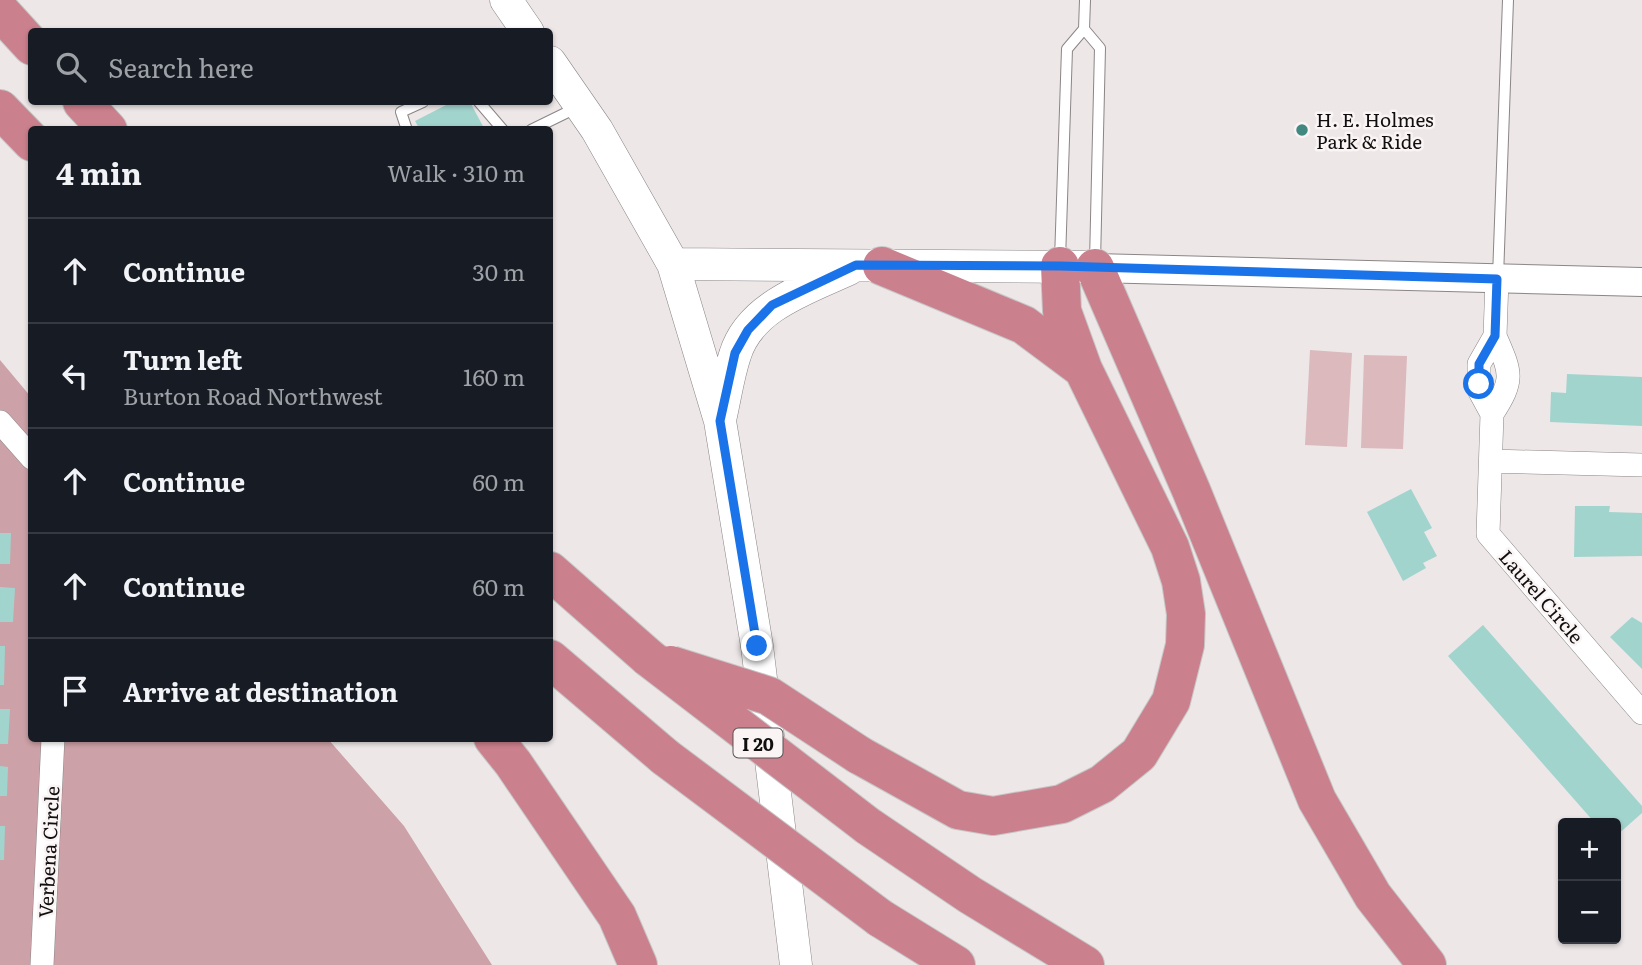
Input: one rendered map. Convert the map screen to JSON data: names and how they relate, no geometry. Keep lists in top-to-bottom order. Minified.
{"streets":{"highway":["I 20"],"street":["Laurel Circle","Verbena Circle"]},"places":["H. E. Holmes Park & Ride"],"page":{"search":"Search here","heading":["4 min","Walk · 310 m"],"list":[["Continue","30 m"],["Turn left","Burton Road Northwest","160 m"],["Continue","60 m"],["Continue","60 m"],"Arrive at destination"],"map_buttons":["+","−"]}}
